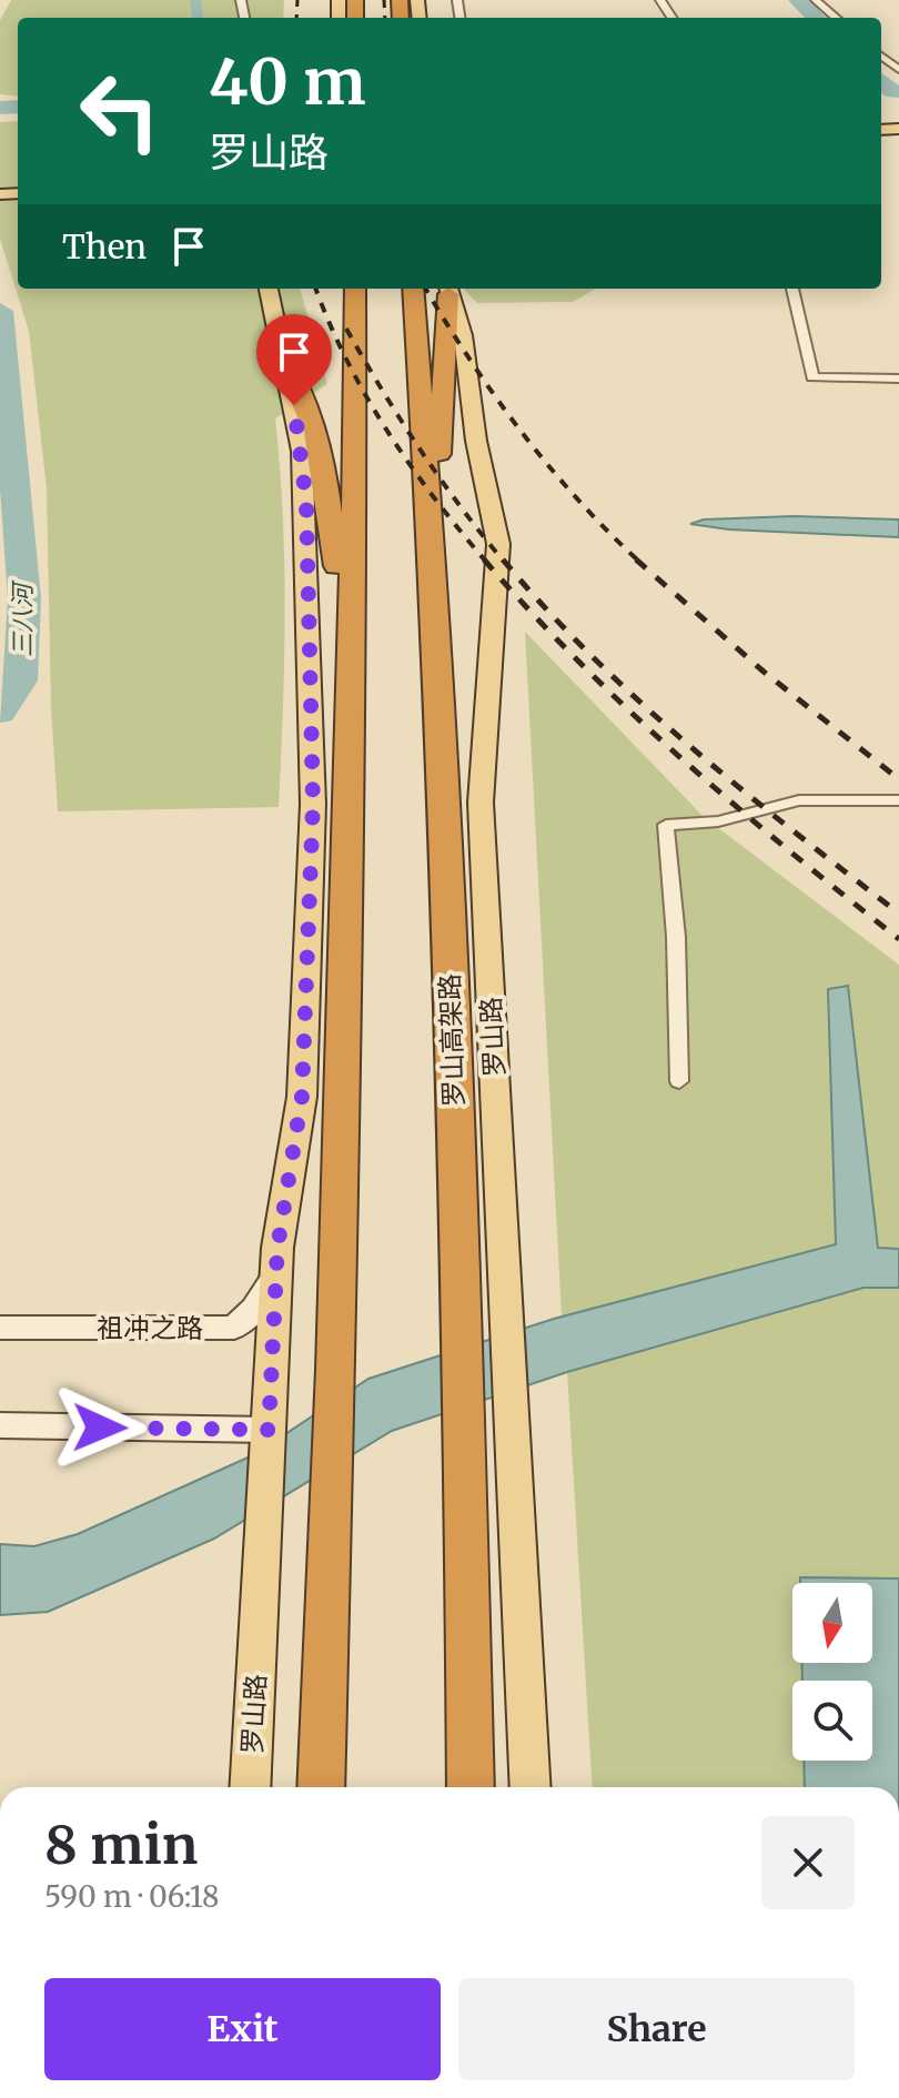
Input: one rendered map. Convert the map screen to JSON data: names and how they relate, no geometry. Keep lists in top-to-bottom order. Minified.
{"streets":{"highway":["罗山高架路"],"main road":["罗山路","祖冲之路"]},"crossings":[["罗山路","祖冲之路"]],"water":["三八河"],"north":"bottom","page":{"turn":["40 m","罗山路"],"then":"Then","heading":["8 min","590 m · 06:18"],"buttons":["Exit","Share"]}}
